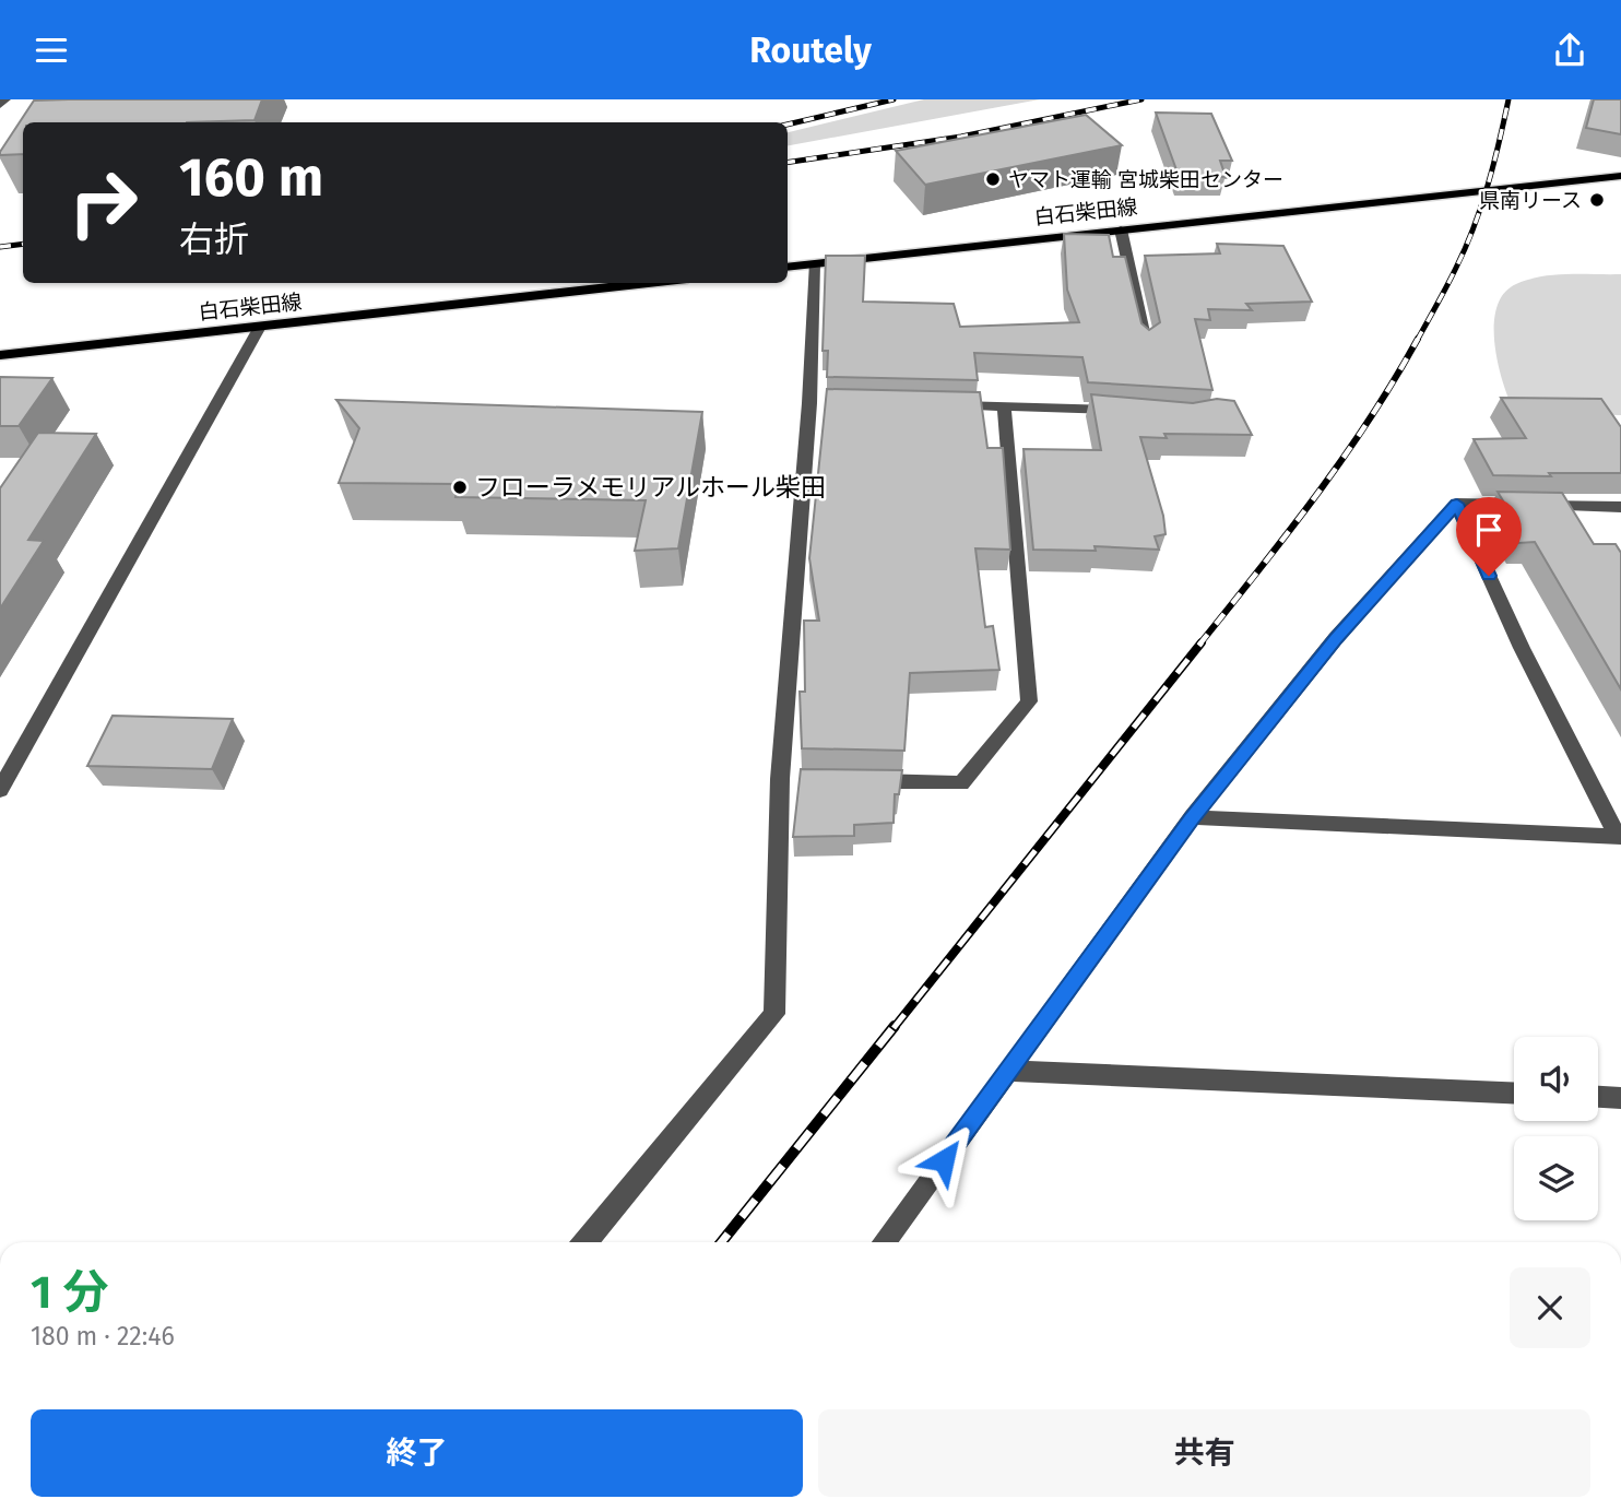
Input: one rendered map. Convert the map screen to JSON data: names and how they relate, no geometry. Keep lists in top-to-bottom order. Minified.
{"streets":{"main road":["白石柴田線"]},"places":["ヤマト運輸 宮城柴田センター","県南リース","フローラメモリアルホール柴田"],"page":{"header":"Routely","turn":["160 m","右折"],"heading":["1 分","180 m · 22:46"],"buttons":["終了","共有"]}}
